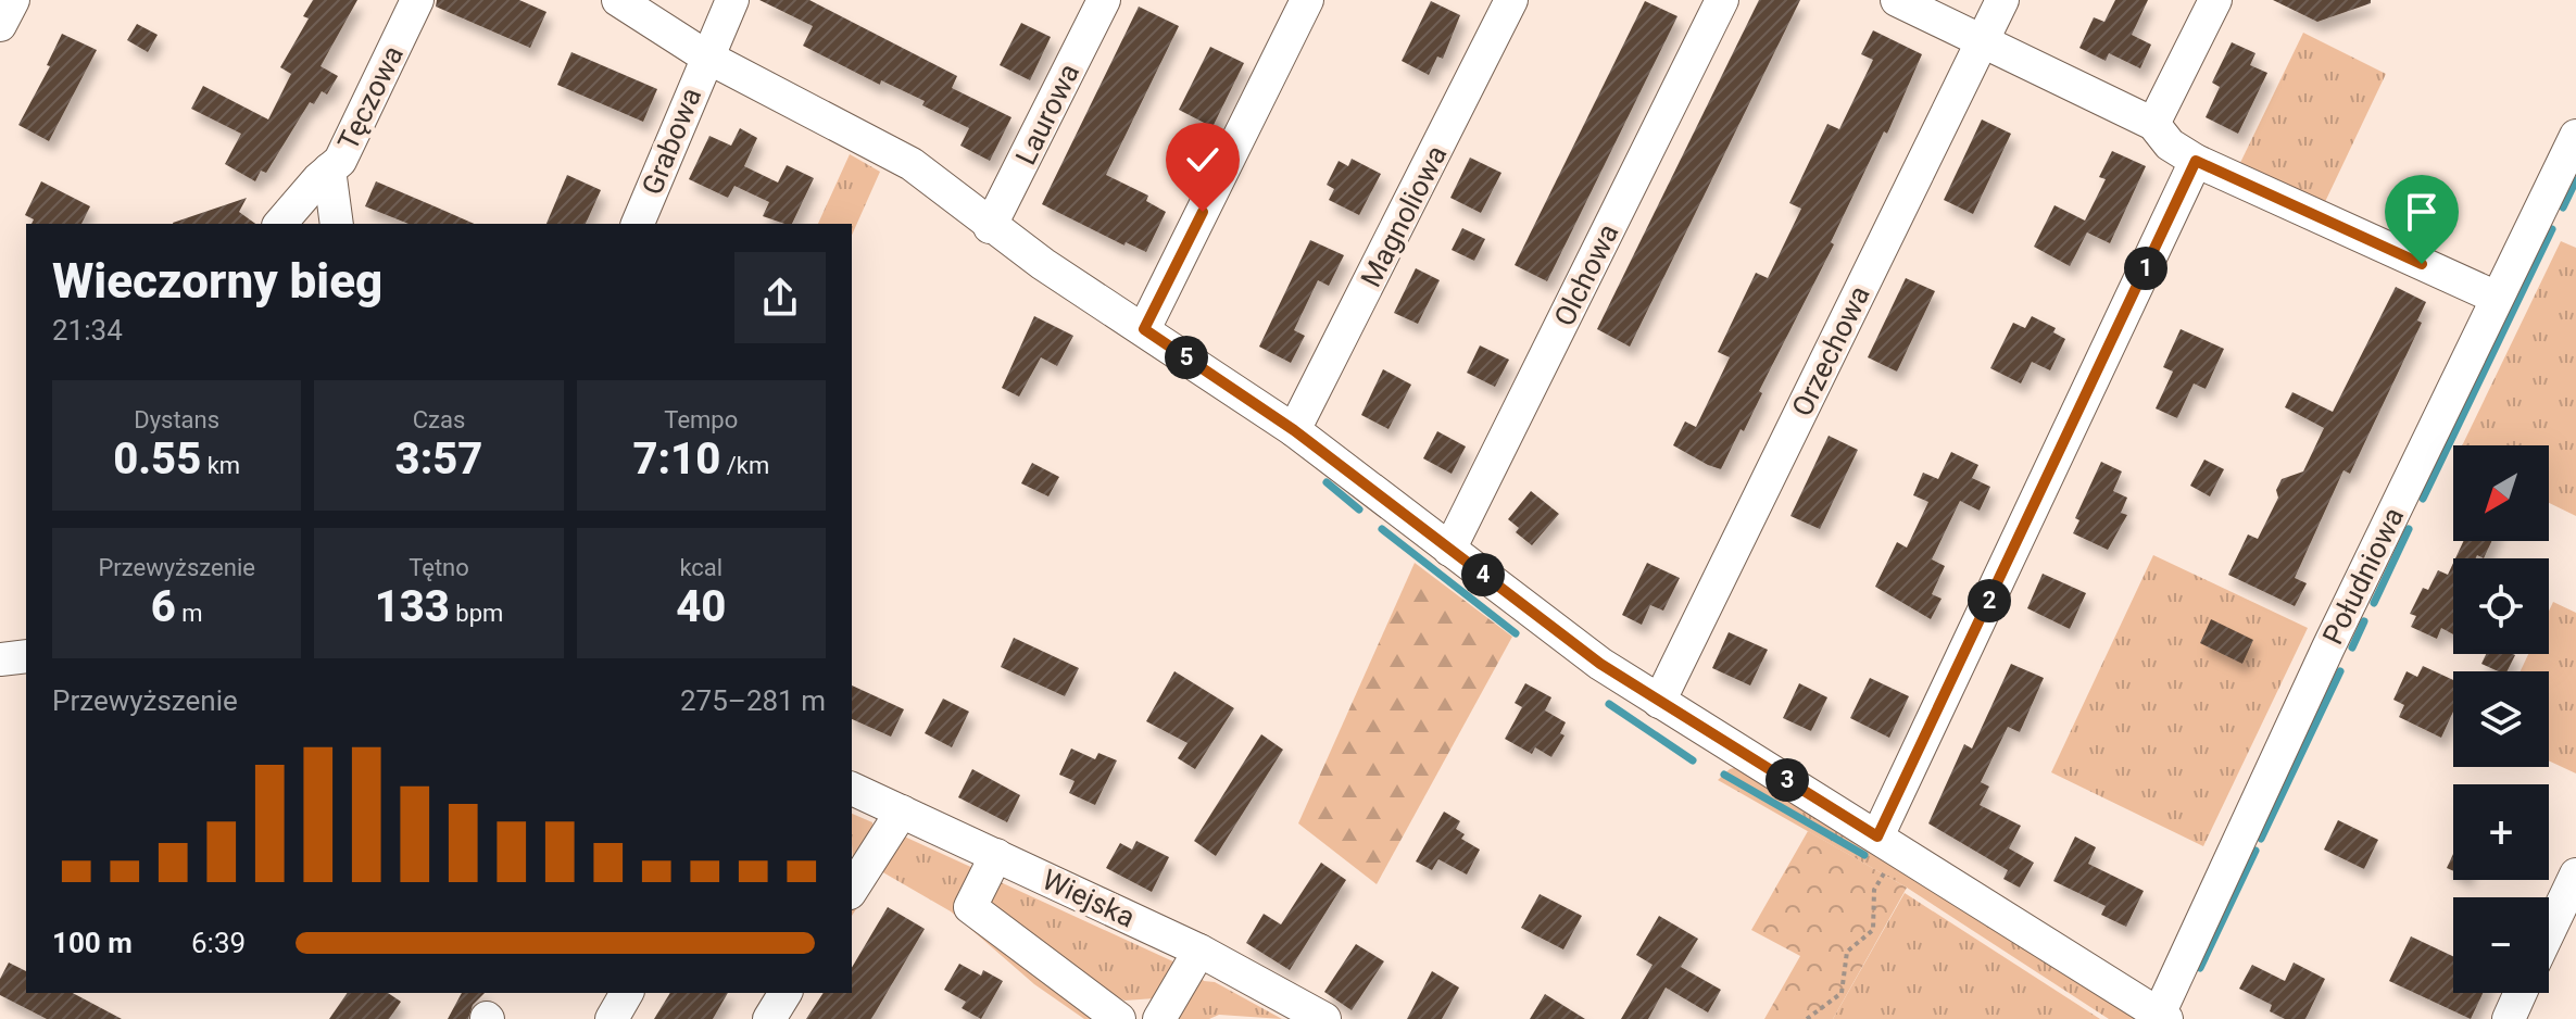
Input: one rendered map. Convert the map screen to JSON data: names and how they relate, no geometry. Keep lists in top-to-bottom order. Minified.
{"streets":{"street":["Tęczowa","Laurowa","Grabowa","Magnoliowa","Olchowa","Orzechowa","Południowa","Wiejska"]},"north":"bottom left","page":{"heading":["Wieczorny bieg","21:34"],"pins":["1","5","4","2","3"],"stats":[["Dystans","0.55 km"],["Czas","3:57"],["Tempo","7:10 /km"],["Przewyższenie","6 m"],["Tętno","133 bpm"],["kcal","40"]],"map_buttons":["+","−"],"chart":["Przewyższenie","275–281 m"],"list":[{"name":"100 m","note":"6:39"}]}}
